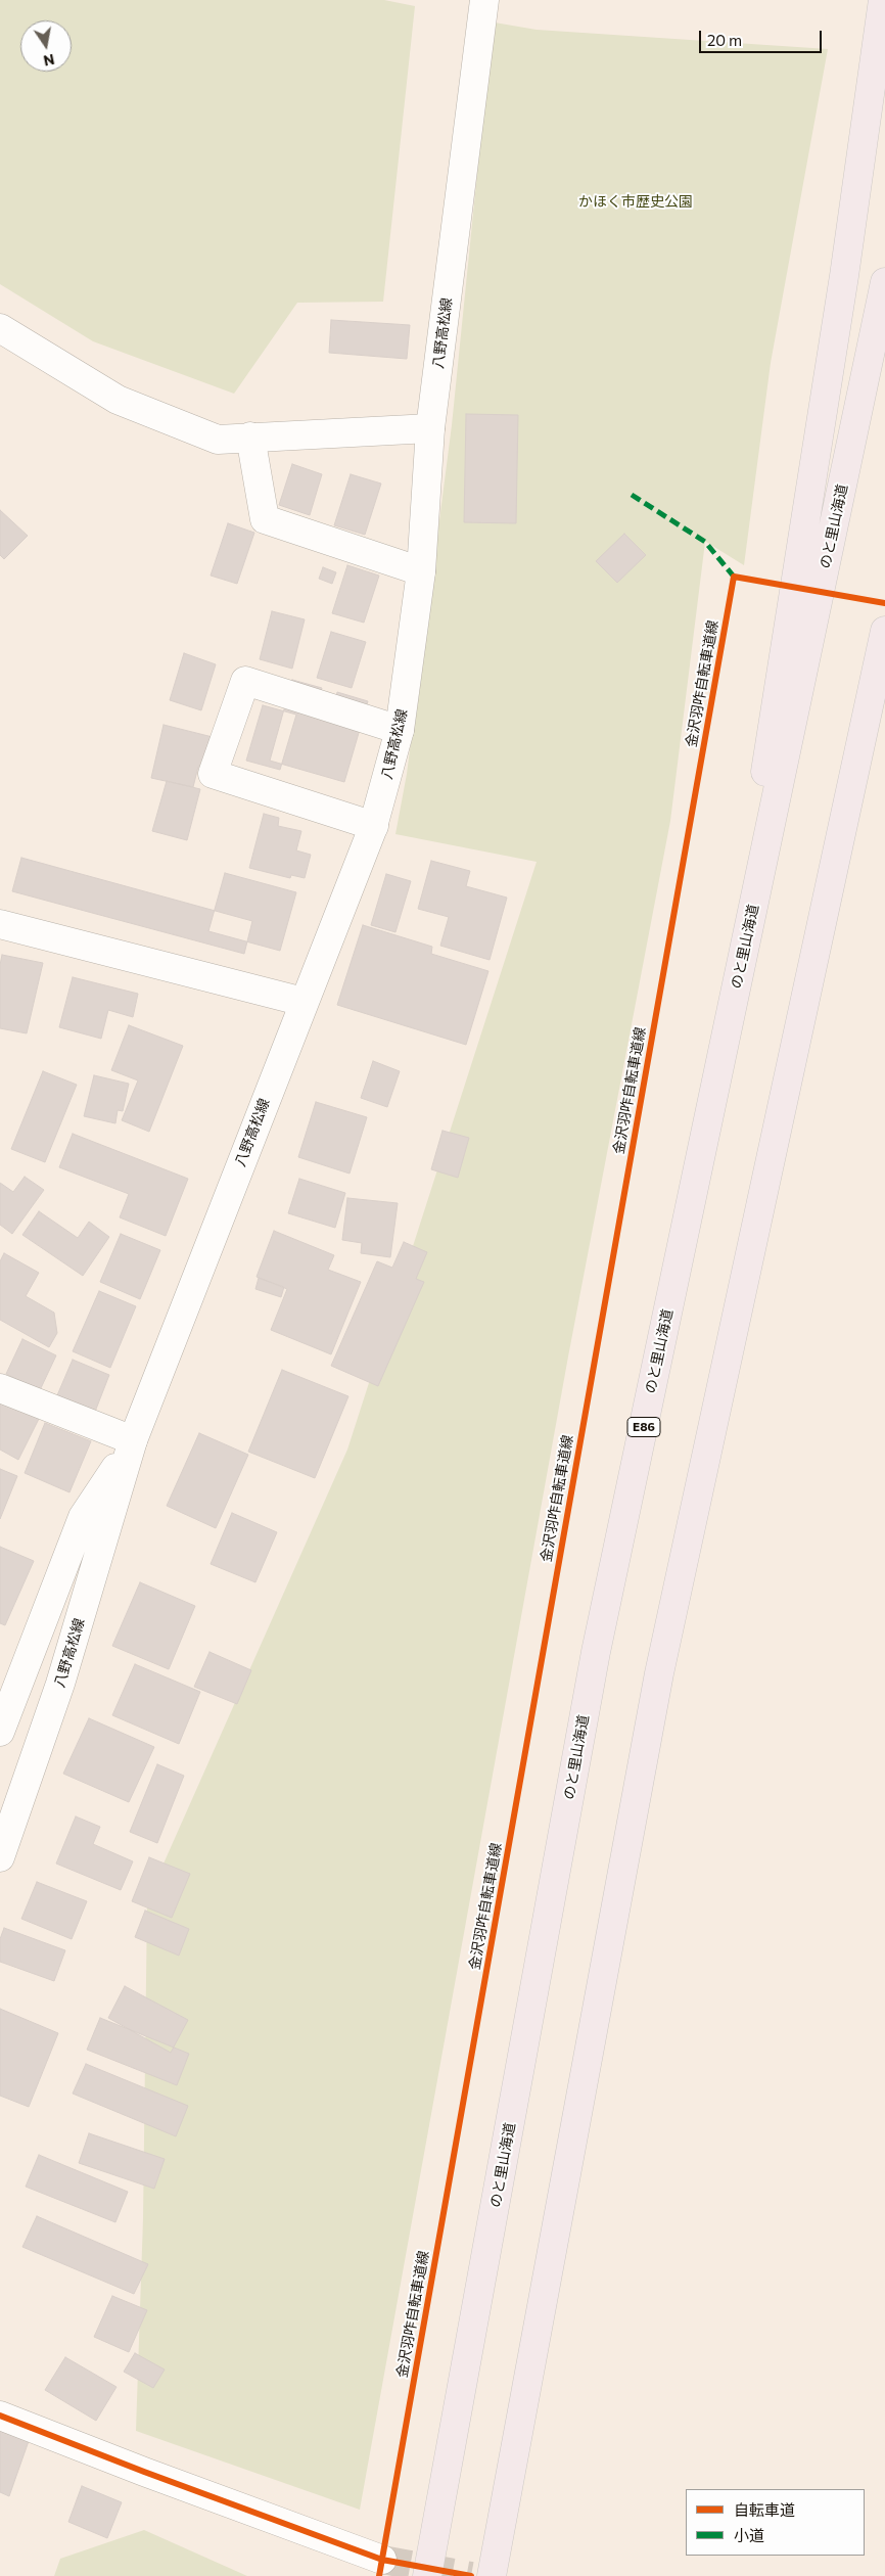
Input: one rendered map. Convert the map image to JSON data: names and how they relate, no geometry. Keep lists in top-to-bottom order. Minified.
{"streets":{"highway":["のと里山海道","E86"],"main road":["八野高松線"],"cycle path":["金沢羽咋自転車道線"]},"parks":["かほく市歴史公園"],"legend":["自転車道","小道"],"scale_bar":"20 m","north":"bottom"}
